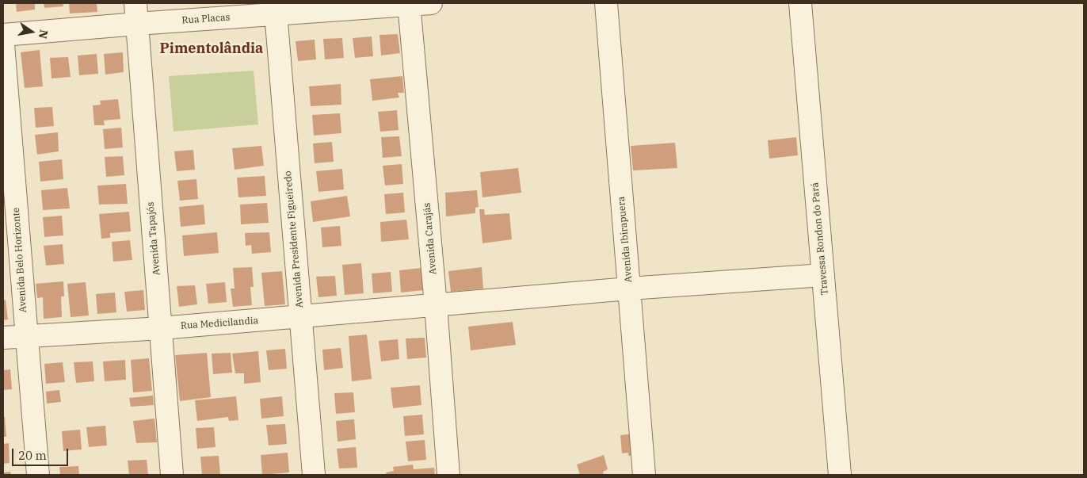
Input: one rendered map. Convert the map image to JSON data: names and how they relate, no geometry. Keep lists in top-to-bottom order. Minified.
{"streets":{"street":["Rua Placas","Avenida Tapajós","Avenida Carajás","Travessa Rondon do Pará","Avenida Presidente Figueiredo","Avenida Ibirapuera","Avenida Belo Horizonte","Rua Medicilandia"]},"crossings":[["Rua Placas","Avenida Tapajós"],["Rua Placas","Avenida Carajás"],["Rua Placas","Avenida Presidente Figueiredo"],["Avenida Tapajós","Rua Medicilandia"],["Avenida Carajás","Rua Medicilandia"],["Travessa Rondon do Pará","Rua Medicilandia"],["Avenida Presidente Figueiredo","Rua Medicilandia"],["Avenida Ibirapuera","Rua Medicilandia"],["Avenida Belo Horizonte","Rua Medicilandia"]],"districts":["Pimentolândia"],"scale_bar":"20 m","north":"right"}
